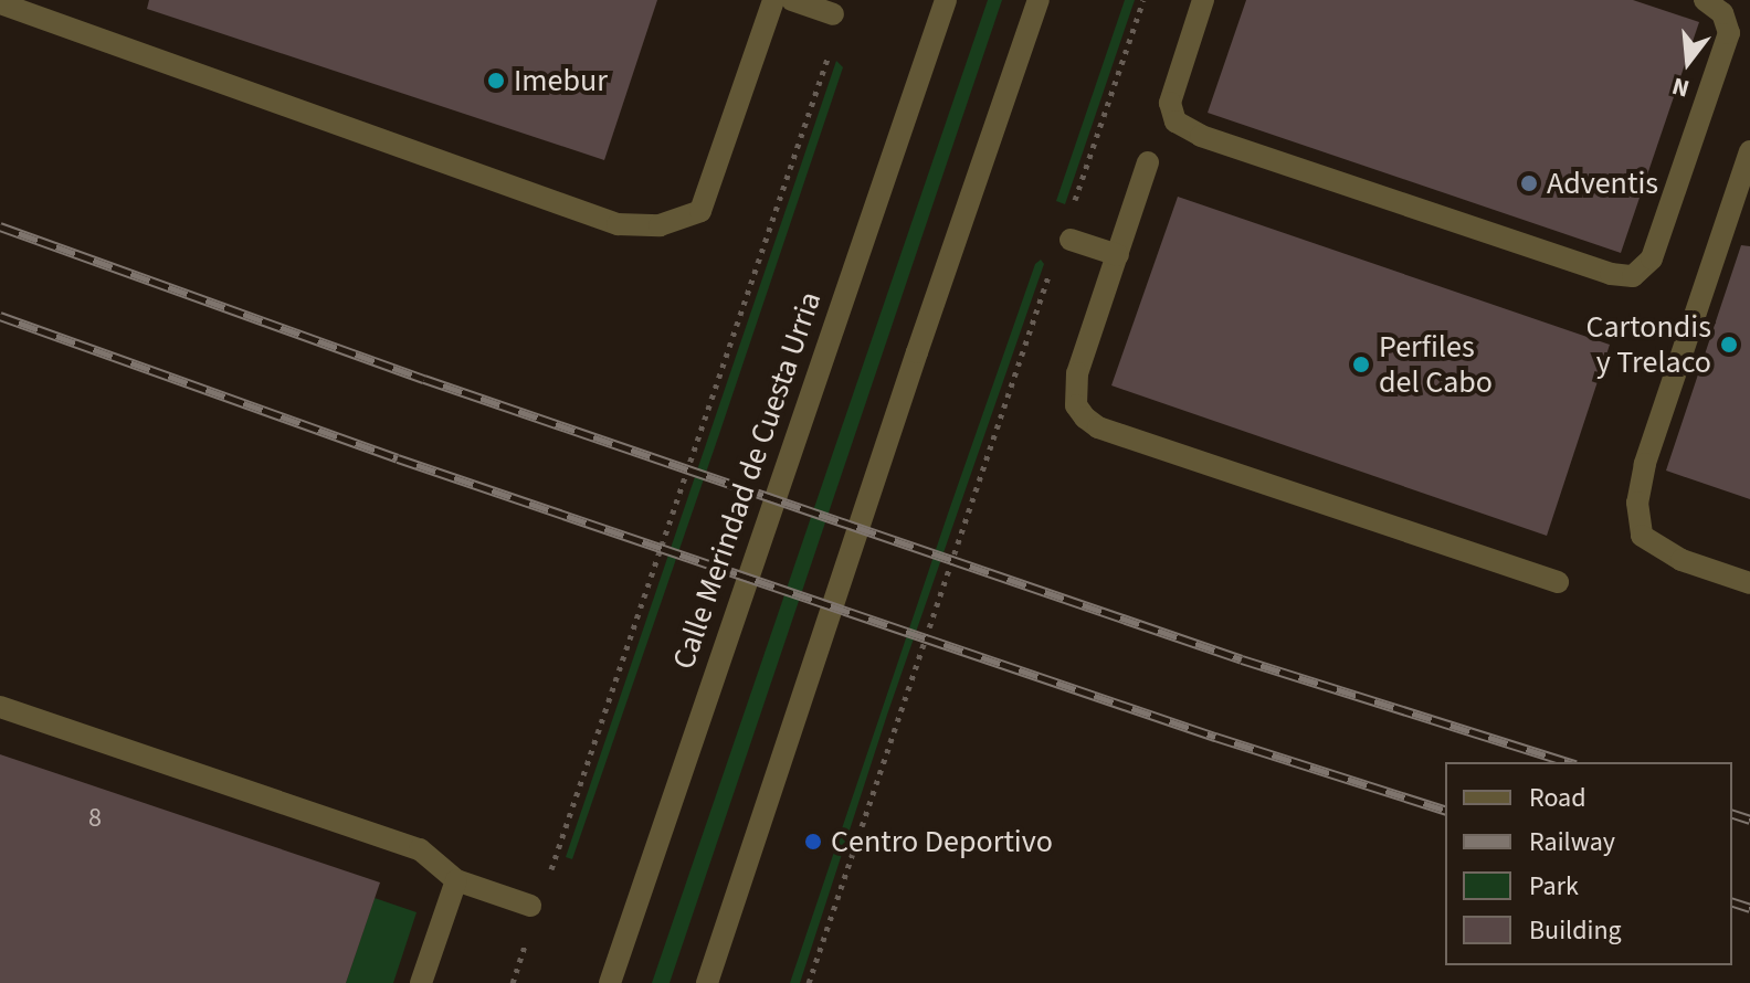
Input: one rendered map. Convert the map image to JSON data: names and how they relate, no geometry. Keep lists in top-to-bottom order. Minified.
{"streets":{"street":["Calle Merindad de Cuesta Urria"]},"places":["Imebur","Adventis","Cartondis y Trelaco","Perfiles del Cabo","Centro Deportivo"],"house_numbers":["8"],"legend":["Road","Railway","Park","Building"],"north":"bottom"}
